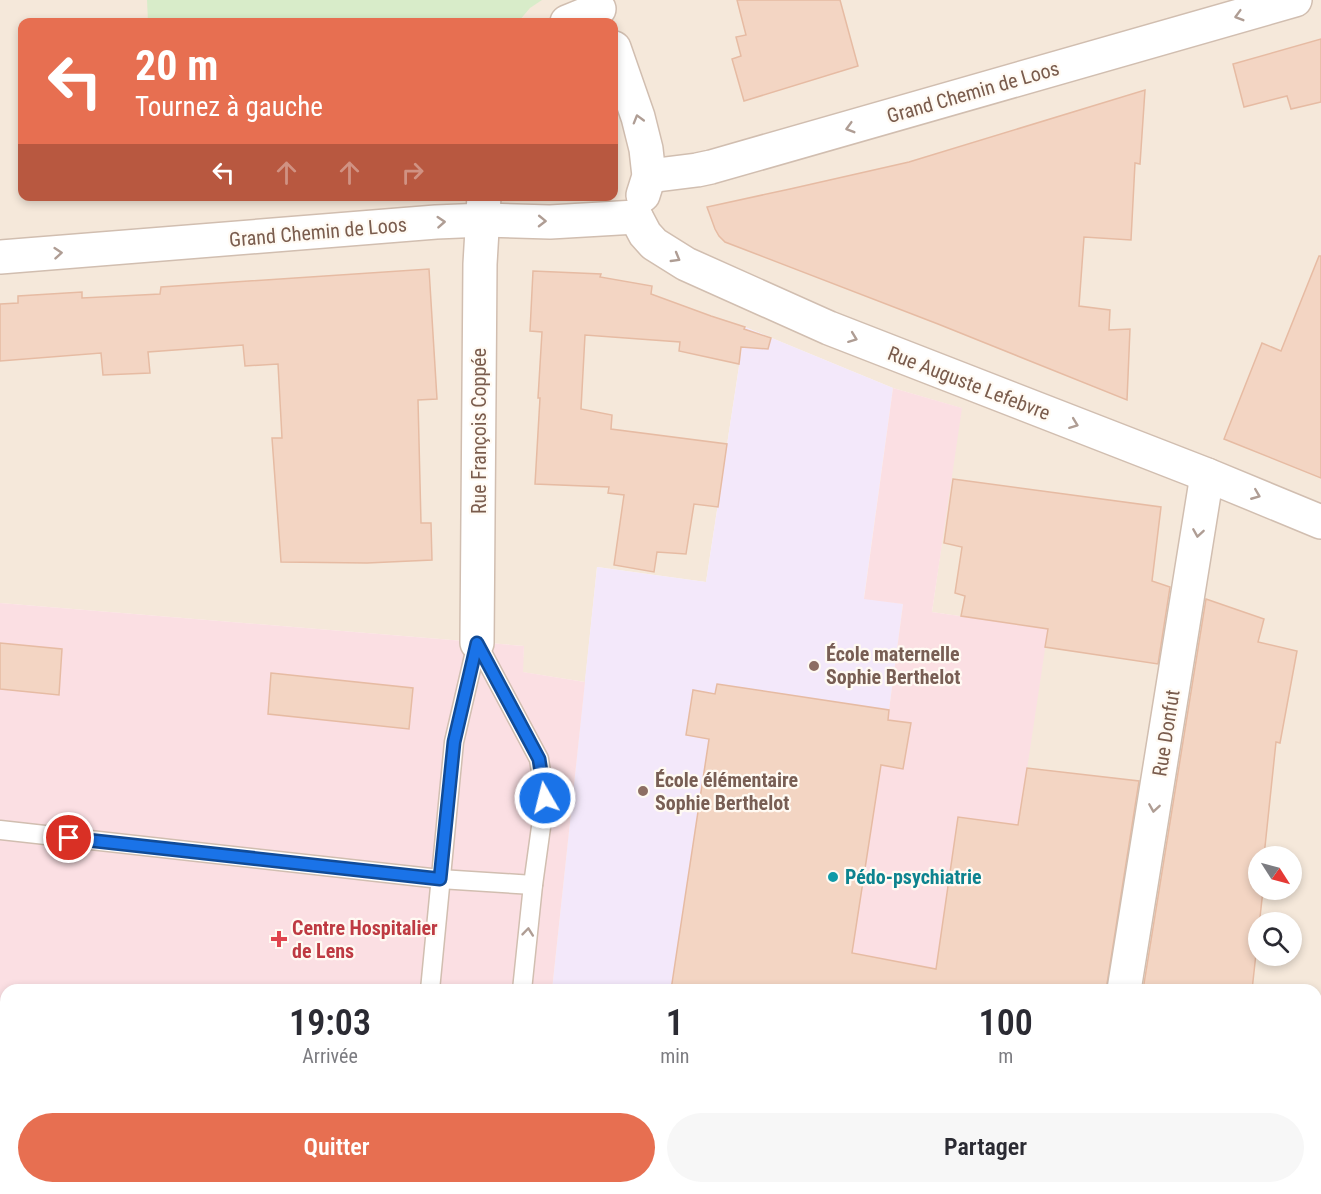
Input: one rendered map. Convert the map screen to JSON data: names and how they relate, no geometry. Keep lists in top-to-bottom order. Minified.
{"streets":{"street":["Grand Chemin de Loos","Rue Auguste Lefebvre","Rue François Coppée","Rue Donfut"]},"crossings":[["Grand Chemin de Loos","Rue Auguste Lefebvre"],["Grand Chemin de Loos","Rue François Coppée"],["Rue Auguste Lefebvre","Rue Donfut"]],"one_way":["Rue Auguste Lefebvre","Rue Donfut"],"places":{"other":["École maternelle Sophie Berthelot","École élémentaire Sophie Berthelot","Pédo-psychiatrie"],"health":["Centre Hospitalier de Lens"]},"north":"bottom right","page":{"turn":["20 m","Tournez à gauche"],"eta":["19:03","Arrivée","1","min","100","m"],"buttons":["Quitter","Partager"]}}
